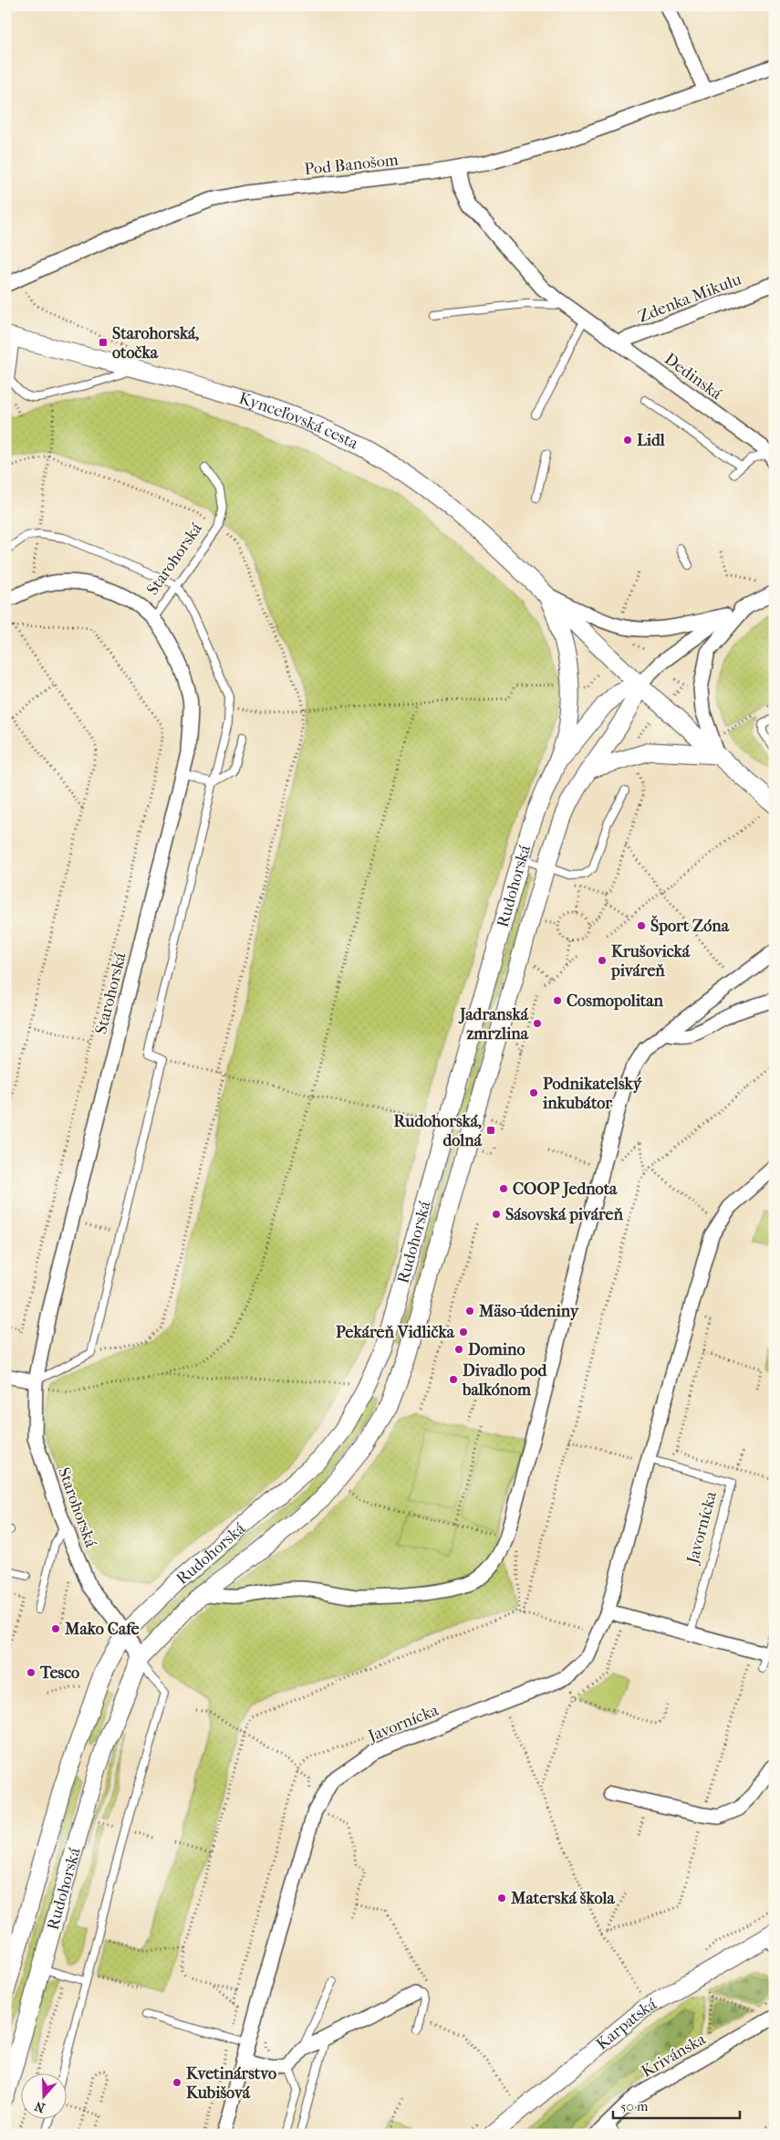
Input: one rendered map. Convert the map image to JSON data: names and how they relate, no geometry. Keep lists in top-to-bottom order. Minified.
{"streets":{"street":["Pod Banošom","Zdenka Mikulu","Dedinská","Kynceľovská cesta","Starohorská","Rudohorská","Javornícka","Karpatská","Krivánska"]},"crossings":[["Pod Banošom","Dedinská"],["Zdenka Mikulu","Dedinská"],["Kynceľovská cesta","Rudohorská"],["Starohorská","Rudohorská"]],"places":{"transit":["Starohorská, otočka","Rudohorská, dolná"],"other":["Lidl","Šport Zóna","Krušovická piváreň","Cosmopolitan","Jadranská zmrzlina","Podnikatelský inkubátor","COOP Jednota","Sásovská piváreň","Mäso-údeniny","Pekáreň Vidlička","Domino","Divadlo pod balkónom","Mako Cafe","Tesco","Materská škola","Kvetinárstvo Kubišová"]},"scale_bar":"50 m","north":"bottom"}
